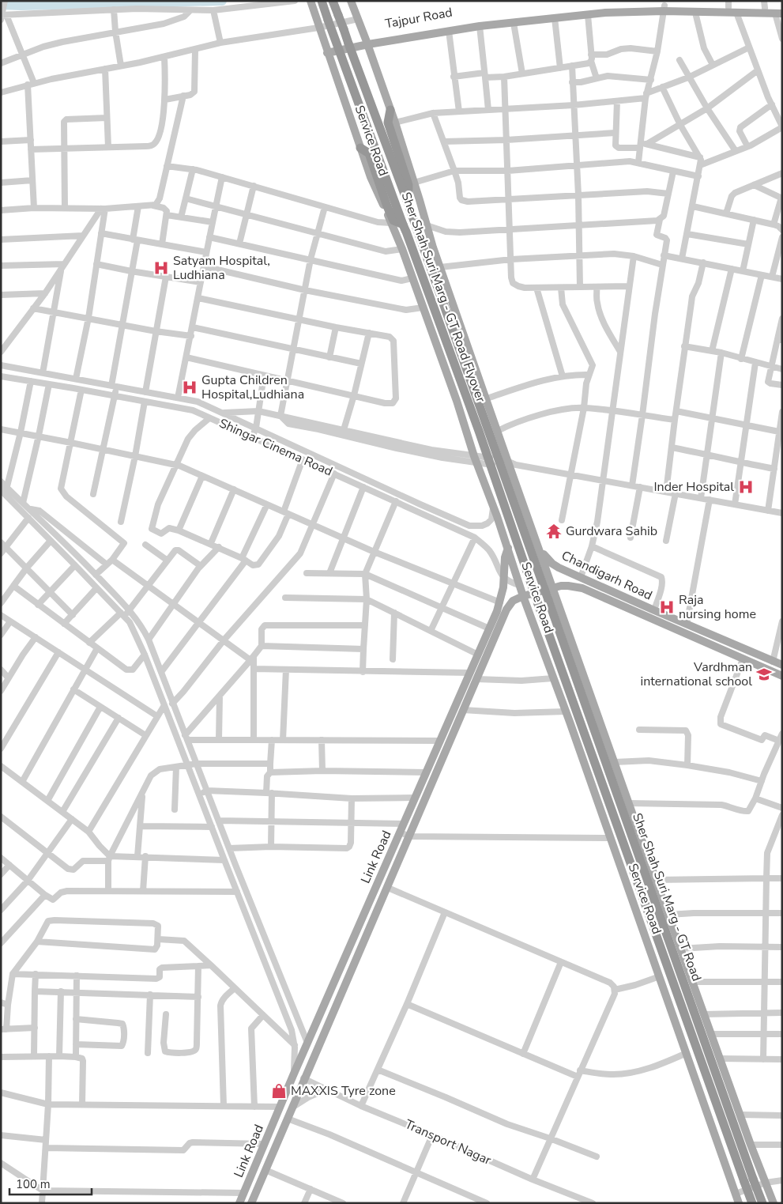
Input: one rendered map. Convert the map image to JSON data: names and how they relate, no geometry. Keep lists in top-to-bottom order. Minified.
{"streets":{"highway":["Sher Shah Suri Marg - GT Road Flyover","Sher Shah Suri Marg - GT Road"],"main road":["Tajpur Road","Service Road","Chandigarh Road","Link Road"],"street":["Shingar Cinema Road","Transport Nagar"]},"crossings":[["Tajpur Road","Service Road"],["Service Road","Shingar Cinema Road"],["Service Road","Chandigarh Road"],["Service Road","Link Road"],["Sher Shah Suri Marg - GT Road Flyover","Sher Shah Suri Marg - GT Road"],["Shingar Cinema Road","Link Road"],["Chandigarh Road","Link Road"],["Link Road","Transport Nagar"]],"places":{"hospital":["Satyam Hospital, Ludhiana","Gupta Children Hospital,Ludhiana","Inder Hospital","Raja nursing home"],"temple":["Gurdwara Sahib"],"school or university":["Vardhman international school"],"shop":["MAXXIS Tyre zone"]},"scale_bar":"100 m"}
